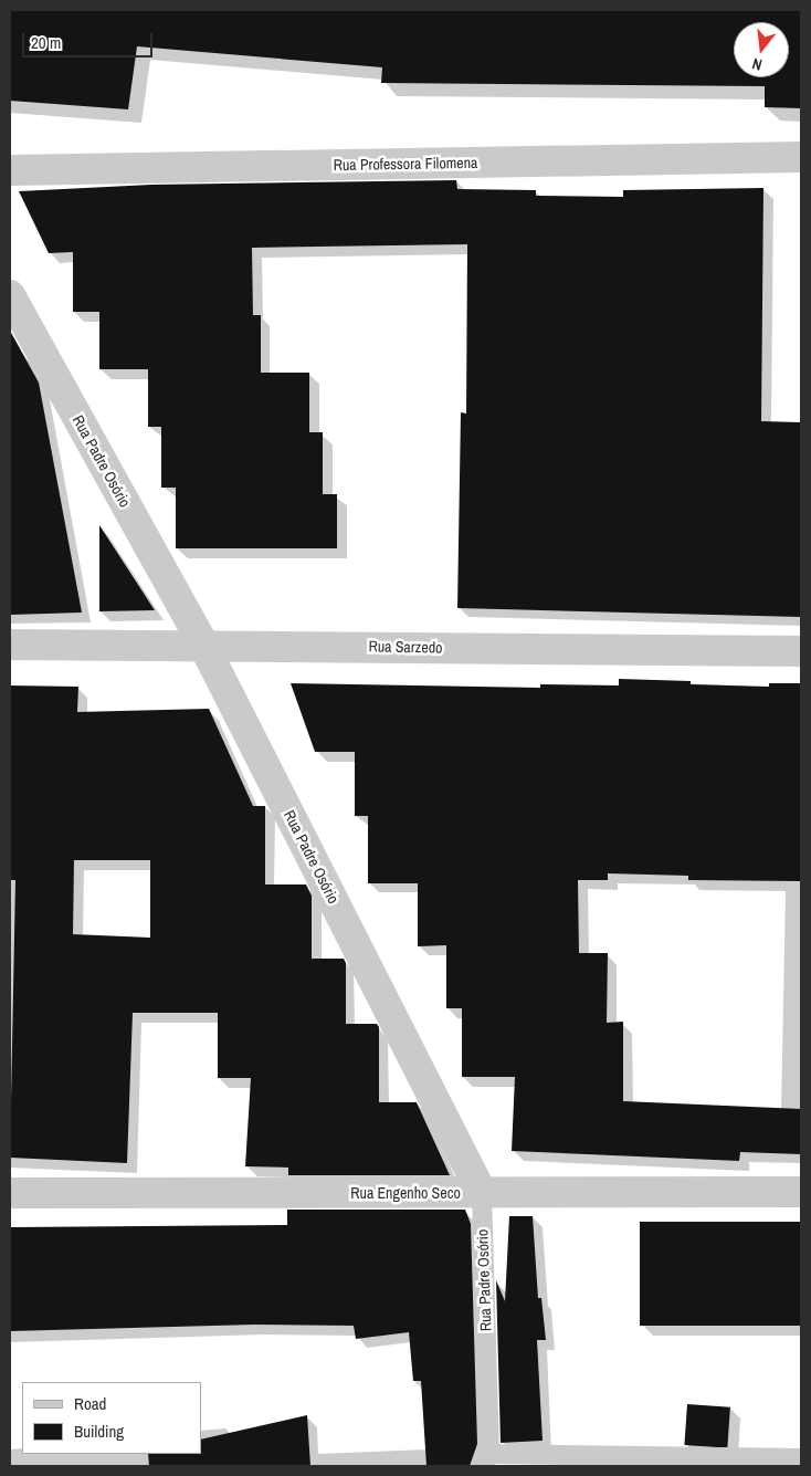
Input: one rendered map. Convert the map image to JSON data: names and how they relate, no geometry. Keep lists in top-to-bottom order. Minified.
{"streets":{"street":["Rua Professora Filomena","Rua Padre Osório","Rua Sarzedo","Rua Engenho Seco"]},"crossings":[["Rua Padre Osório","Rua Sarzedo"],["Rua Padre Osório","Rua Engenho Seco"]],"legend":["Road","Building"],"scale_bar":"20 m","north":"bottom"}
